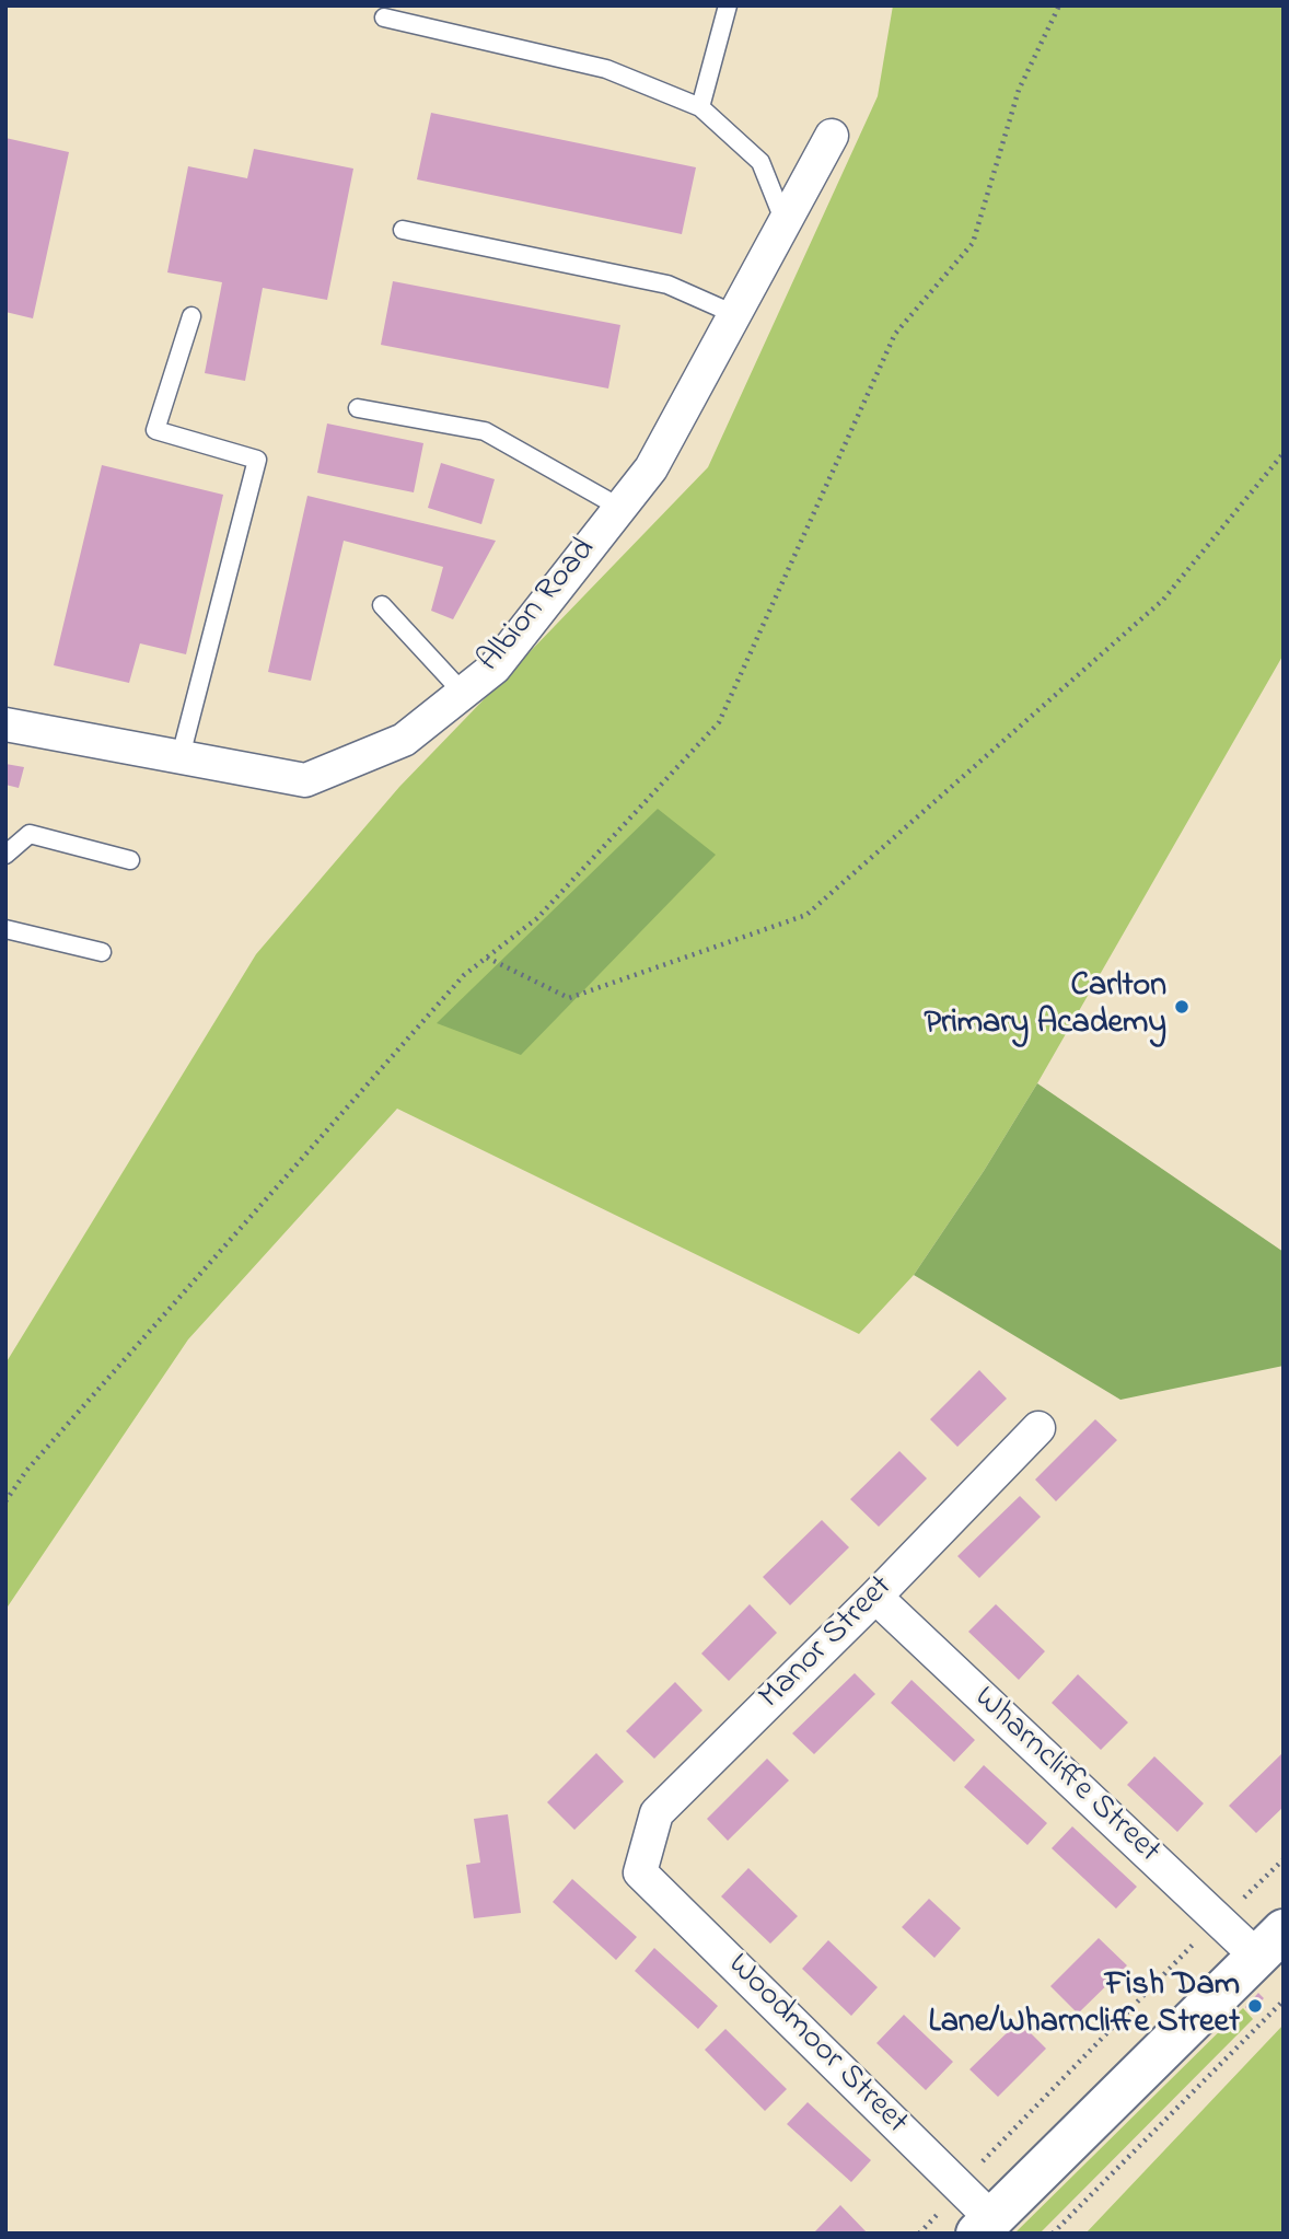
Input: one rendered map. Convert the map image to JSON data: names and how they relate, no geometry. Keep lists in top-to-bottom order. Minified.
{"streets":{"street":["Albion Road","Manor Street","Wharncliffe Street","Woodmoor Street"]},"crossings":[["Manor Street","Wharncliffe Street"],["Manor Street","Woodmoor Street"]],"places":["Carlton Primary Academy","Fish Dam Lane/Wharncliffe Street"]}
